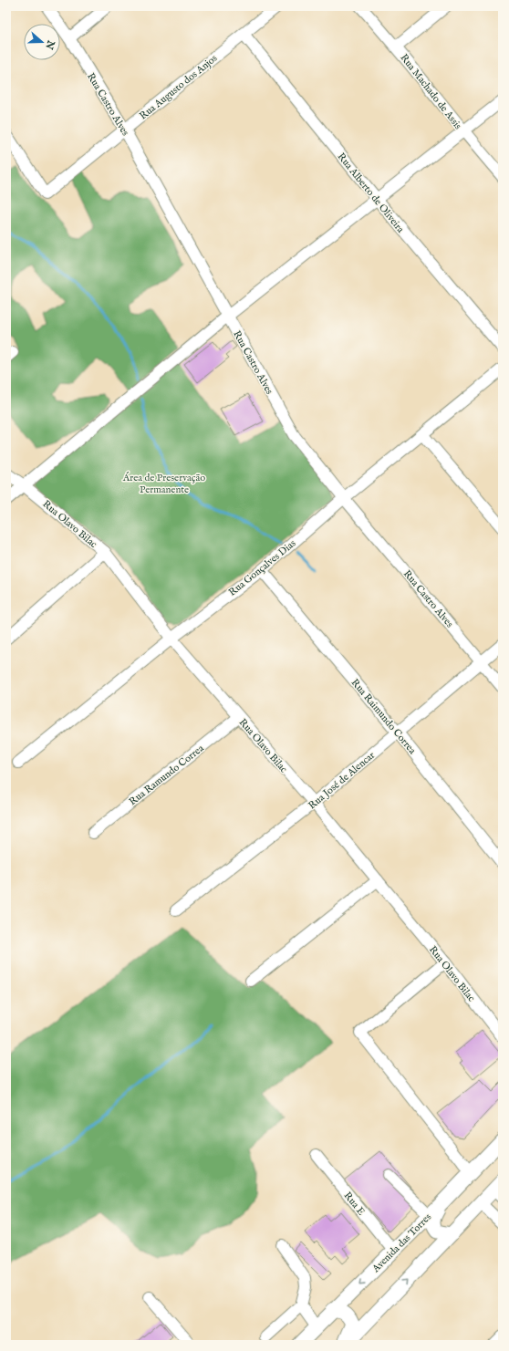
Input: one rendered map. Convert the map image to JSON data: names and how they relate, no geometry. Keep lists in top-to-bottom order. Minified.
{"streets":{"main road":["Avenida das Torres"],"street":["Rua Augusto dos Anjos","Rua Machado de Assis","Rua Castro Alves","Rua Alberto de Oliveira","Rua Olavo Bilac","Rua Gonçalves Dias","Rua Raimundo Correa","Rua Ramundo Correa","Rua José de Alencar","Rua E"]},"crossings":[["Rua Augusto dos Anjos","Rua Castro Alves"],["Rua Augusto dos Anjos","Rua Alberto de Oliveira"],["Rua Castro Alves","Rua Gonçalves Dias"],["Rua Castro Alves","Rua José de Alencar"],["Rua Olavo Bilac","Rua Gonçalves Dias"],["Rua Olavo Bilac","Rua Ramundo Correa"],["Rua Olavo Bilac","Rua José de Alencar"],["Rua Gonçalves Dias","Rua Raimundo Correa"],["Rua Raimundo Correa","Rua José de Alencar"],["Rua E","Avenida das Torres"]],"parks":["Área de Preservação Permanente"],"north":"right"}
